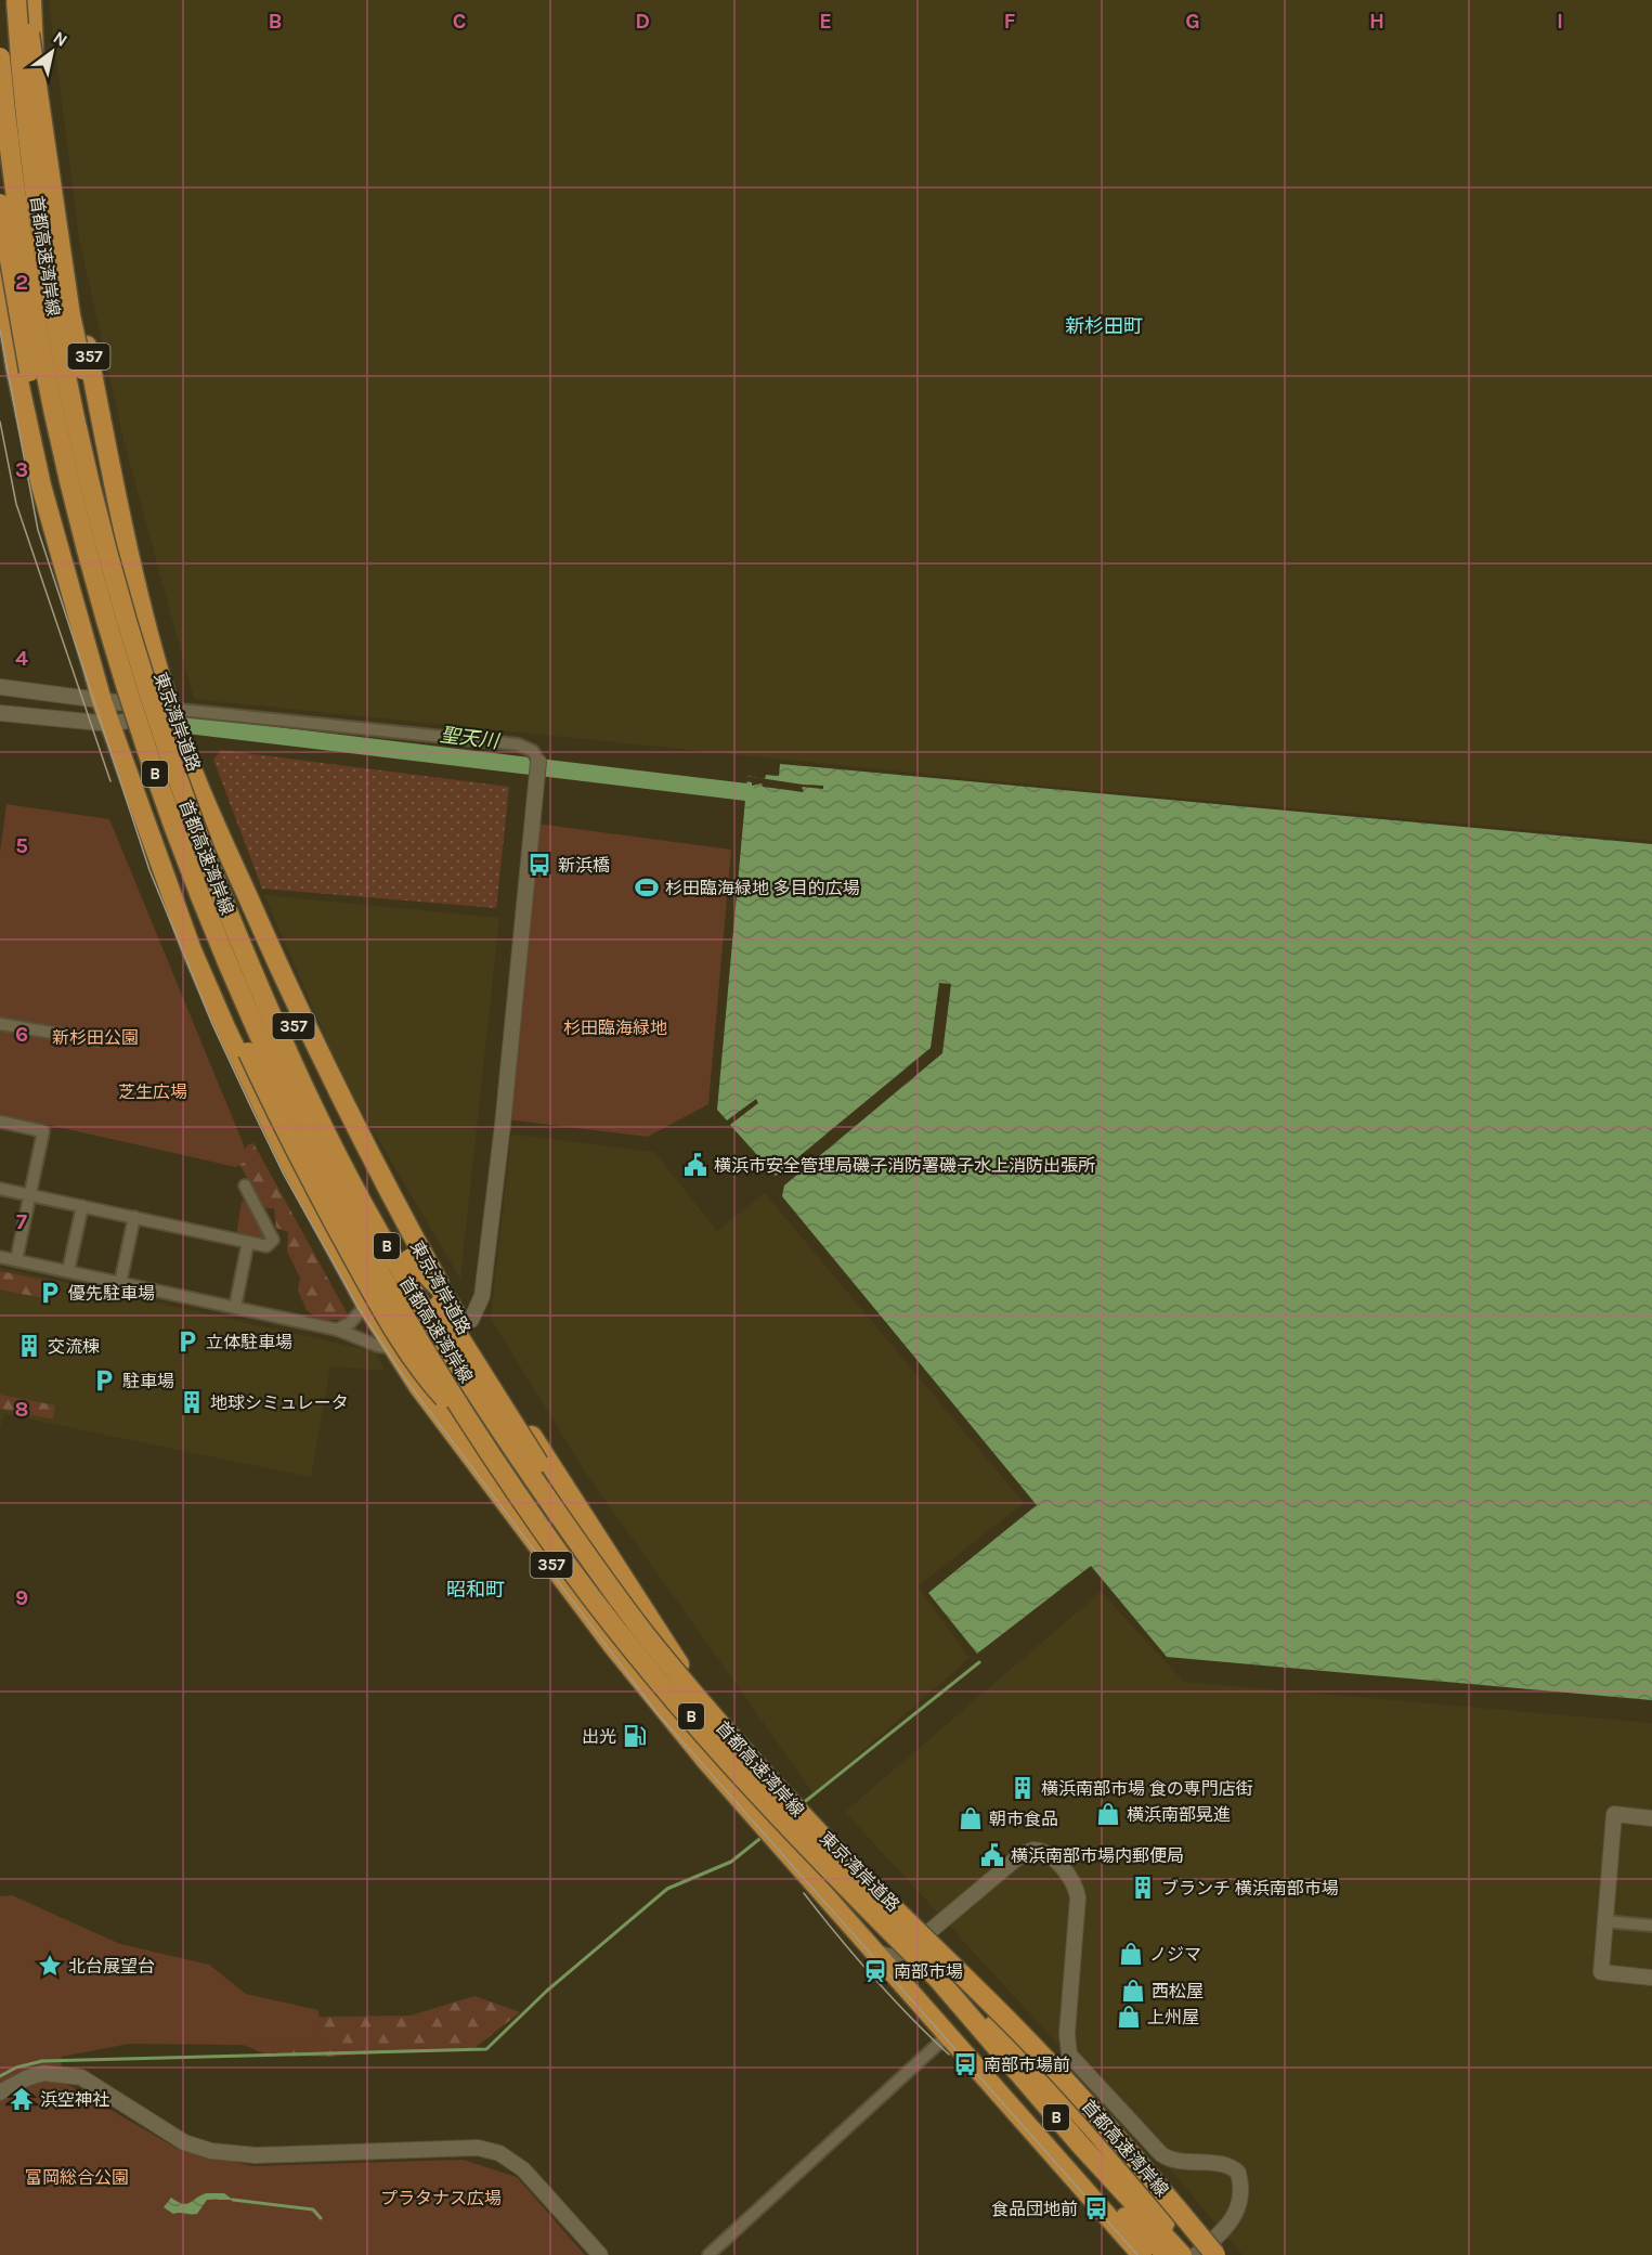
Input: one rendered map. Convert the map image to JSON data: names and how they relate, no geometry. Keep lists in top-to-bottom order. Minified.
{"streets":{"highway":["首都高速湾岸線","357","東京湾岸道路","B"]},"crossings":[["首都高速湾岸線","357"],["首都高速湾岸線","東京湾岸道路"],["首都高速湾岸線","B"],["357","東京湾岸道路"],["357","B"]],"districts":["新杉田町","昭和町"],"water":["聖天川"],"parks":["杉田臨海緑地","新杉田公園","芝生広場","富岡総合公園","プラタナス広場"],"places":{"bus stop":["新浜橋","南部市場前","食品団地前"],"sports":["杉田臨海緑地 多目的広場"],"public building":["横浜市安全管理局磯子消防署磯子水上消防出張所","横浜南部市場内郵便局"],"parking":["優先駐車場","立体駐車場","駐車場"],"building":["交流棟","地球シミュレータ","横浜南部市場 食の専門店街","ブランチ 横浜南部市場"],"fuel station":["出光"],"shop":["横浜南部晃進","朝市食品","ノジマ","西松屋","上州屋"],"place":["北台展望台"],"station":["南部市場"],"temple":["浜空神社"]},"north":"top right","grid":{"columns":["B","C","D","E","F","G","H","I"],"rows":["2","3","4","5","6","7","8","9"]}}
